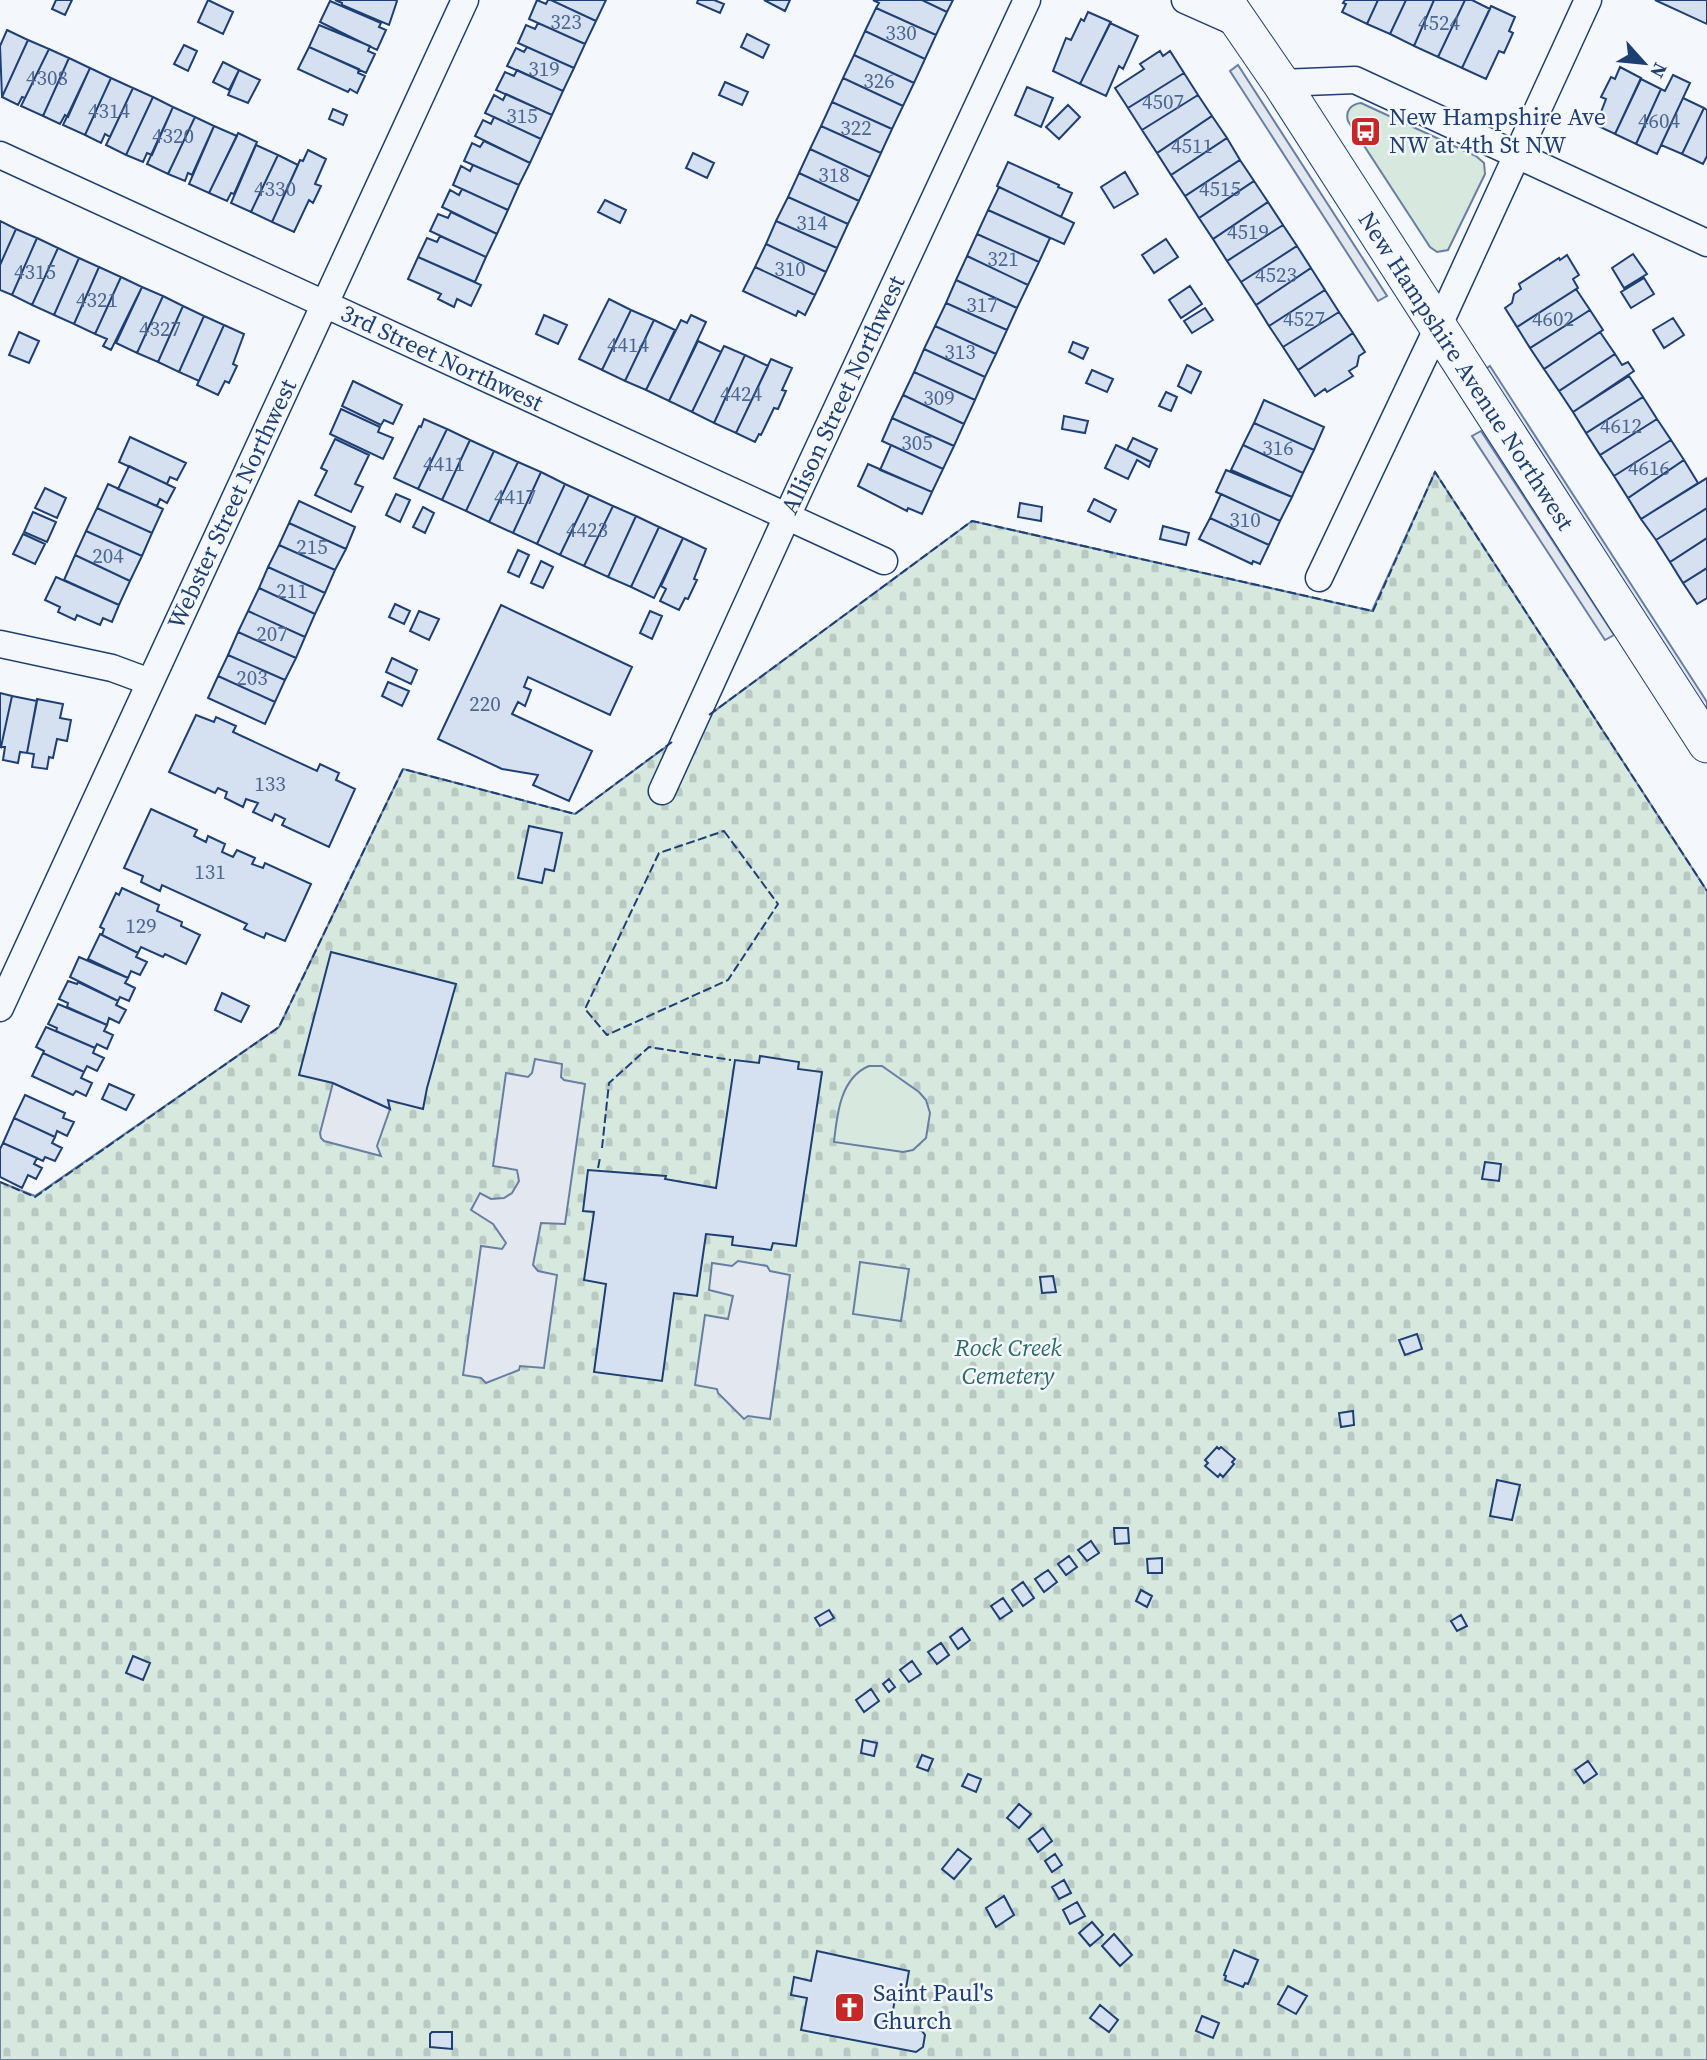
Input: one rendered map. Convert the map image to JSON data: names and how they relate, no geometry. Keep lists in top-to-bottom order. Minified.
{"streets":{"main road":["New Hampshire Avenue Northwest"],"street":["3rd Street Northwest","Allison Street Northwest","Webster Street Northwest"]},"crossings":[["3rd Street Northwest","Allison Street Northwest"],["3rd Street Northwest","Webster Street Northwest"]],"parks":["Rock Creek Cemetery"],"places":{"bus stop":["New Hampshire Ave NW at 4th St NW"],"church":["Saint Paul's Church"]},"house_numbers":["323","4524","330","319","4308","326","4507","4314","315","4604","322","4320","4511","318","4330","4515","314","4519","321","310","4315","4523","4321","317","4527","4602","4327","4414","313","4424","309","4612","305","316","4411","4616","4417","310","4423","215","204","211","207","203","220","133","131","129"],"north":"bottom right"}
